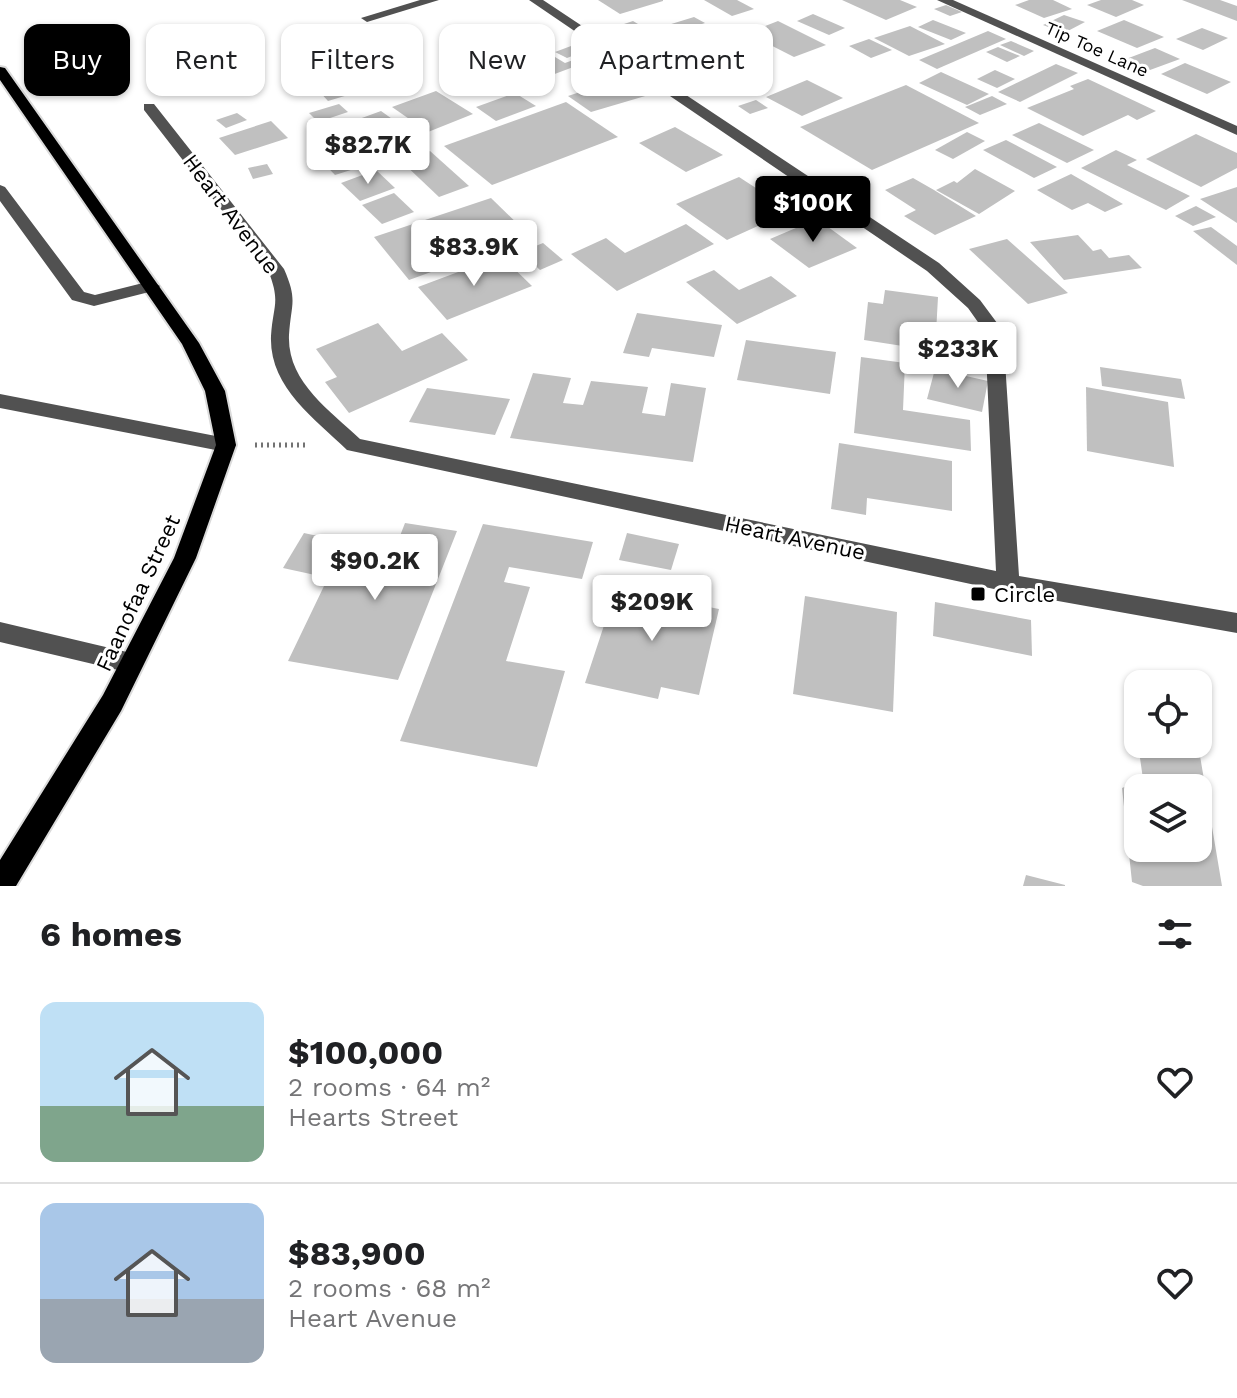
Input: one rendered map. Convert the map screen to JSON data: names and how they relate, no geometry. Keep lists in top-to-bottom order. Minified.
{"streets":{"main road":["Faanofaa Street"],"street":["Tip Toe Lane","Heart Avenue"]},"places":{"transit":["Circle"]},"page":{"chip":["Buy","Rent","Filters","New","Apartment"],"price":["$82.7K","$100K","$83.9K","$233K","$90.2K","$209K"],"heading":"6 homes","list":[{"name":"$100,000","note":"2 rooms · 64 m² · Hearts Street"},{"name":"$83,900","note":"2 rooms · 68 m² · Heart Avenue"}]}}
